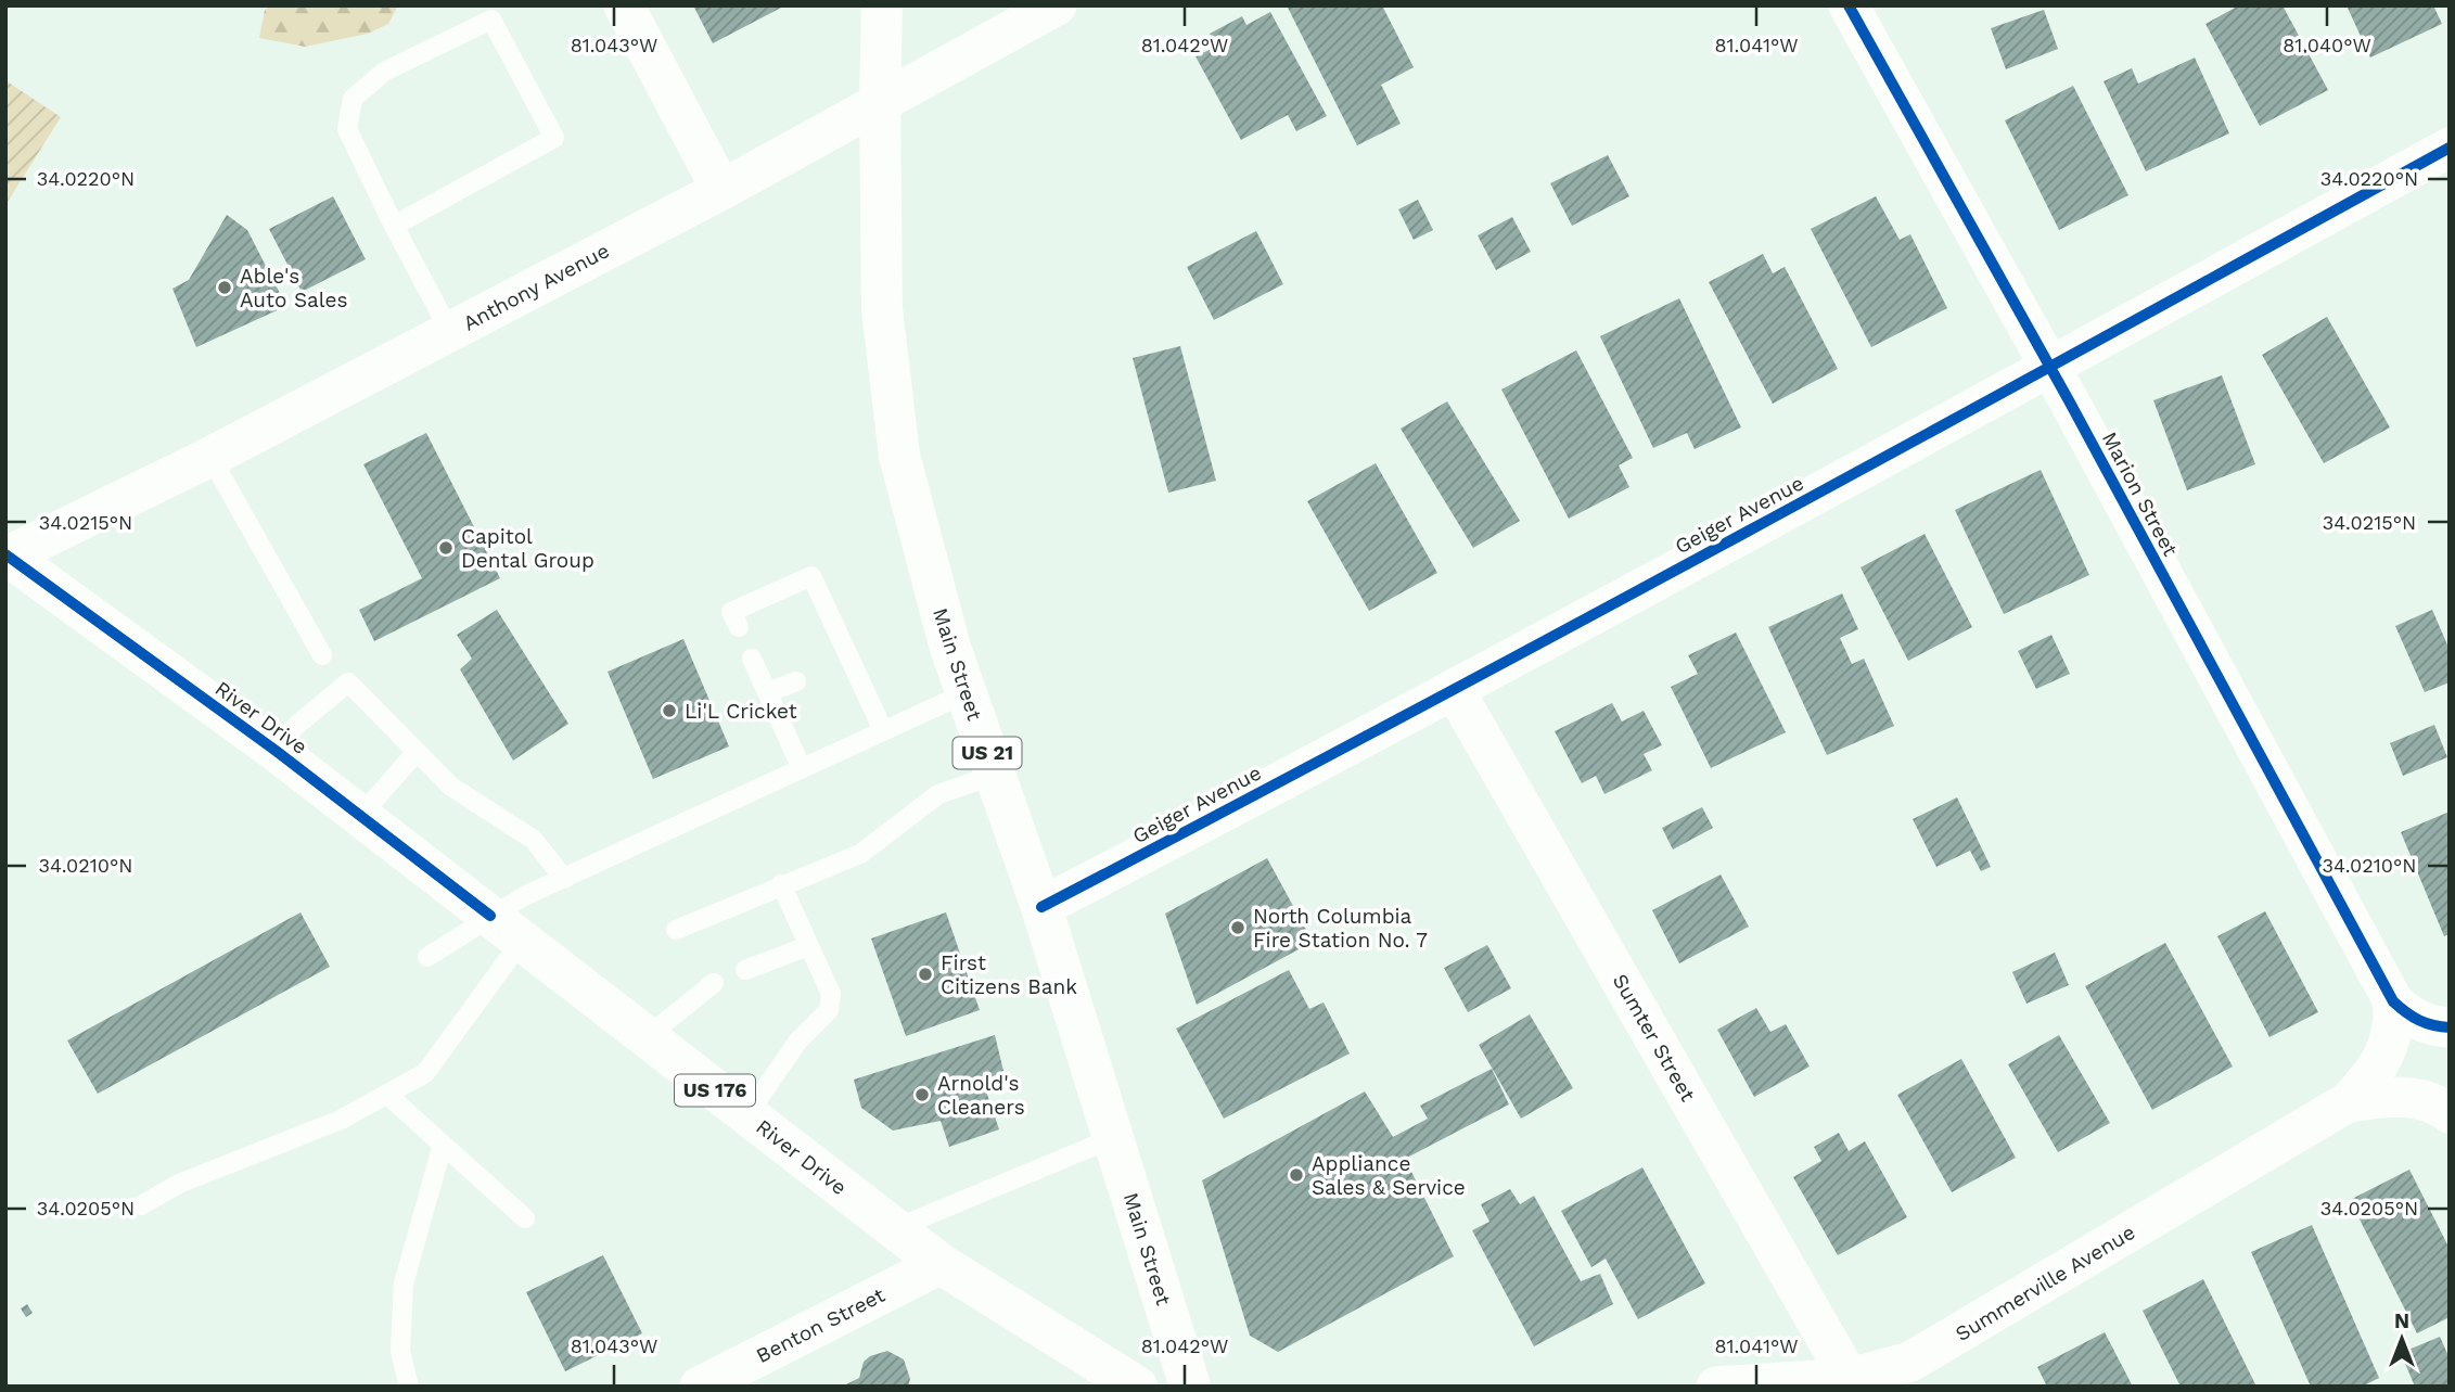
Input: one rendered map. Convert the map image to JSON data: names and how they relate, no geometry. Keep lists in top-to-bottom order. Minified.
{"streets":{"main road":["Main Street","River Drive","US 21","US 176"],"street":["Anthony Avenue","Marion Street","Geiger Avenue","Sumter Street","Summerville Avenue","Benton Street"]},"crossings":[["Anthony Avenue","Main Street"],["Anthony Avenue","River Drive"],["Marion Street","Geiger Avenue"],["Geiger Avenue","Main Street"],["Geiger Avenue","Sumter Street"],["River Drive","Benton Street"],["Sumter Street","Summerville Avenue"]],"places":["Able's Auto Sales","Capitol Dental Group","Li'L Cricket","North Columbia Fire Station No. 7","First Citizens Bank","Arnold's Cleaners","Appliance Sales & Service"],"north":"top","coordinates":["81.043°W","81.042°W","81.041°W","81.040°W","34.0220°N","34.0215°N","34.0210°N","34.0205°N"]}
